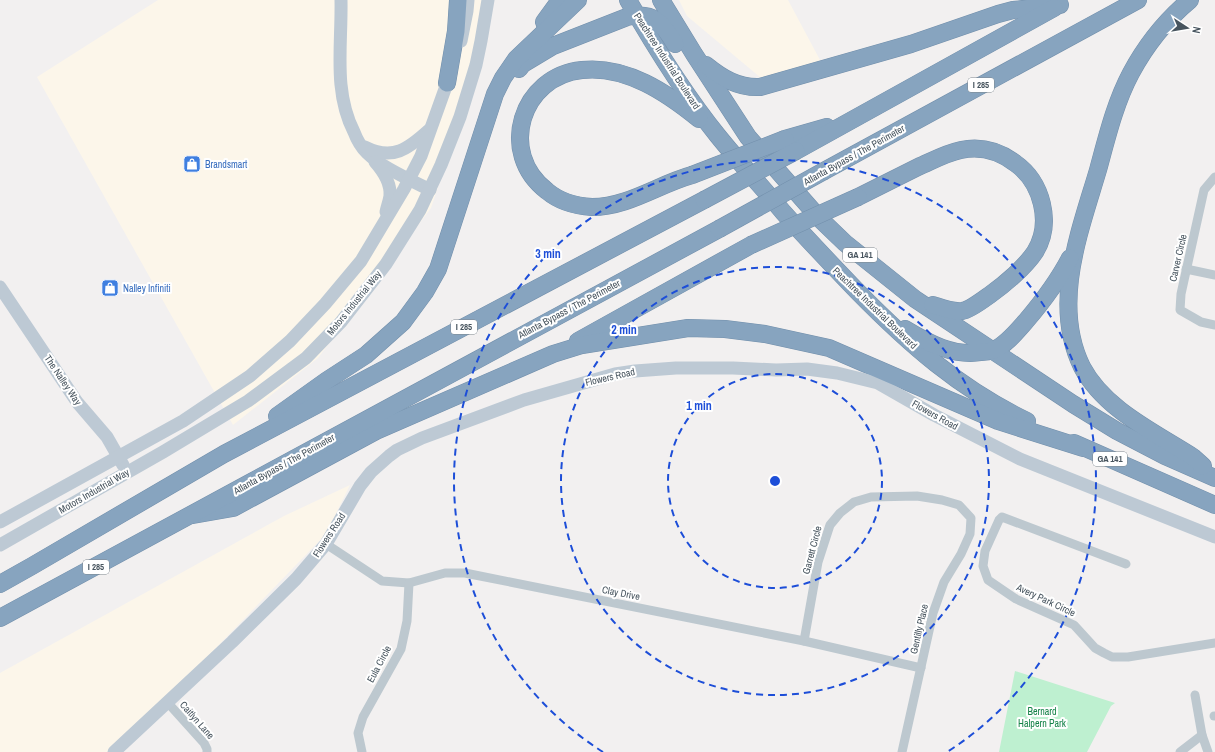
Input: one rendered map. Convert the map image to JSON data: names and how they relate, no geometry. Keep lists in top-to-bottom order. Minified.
{"streets":{"highway":["Peachtree Industrial Boulevard","I 285","Atlanta Bypass / The Perimeter","GA 141"],"main road":["Motors Industrial Way","Flowers Road","The Nalley Way"],"street":["Carver Circle","Garrett Circle","Clay Drive","Avery Park Circle","Gentilly Place","Eula Circle","Caitlyn Lane"]},"crossings":[["Motors Industrial Way","The Nalley Way"],["Flowers Road","Clay Drive"],["Flowers Road","Caitlyn Lane"],["Garrett Circle","Clay Drive"],["Garrett Circle","Gentilly Place"],["Clay Drive","Gentilly Place"],["Clay Drive","Eula Circle"]],"parks":["Bernard Halpern Park"],"places":{"shop":["Brandsmart","Nalley Infiniti"]},"north":"right","rings":["3 min","2 min","1 min"]}
